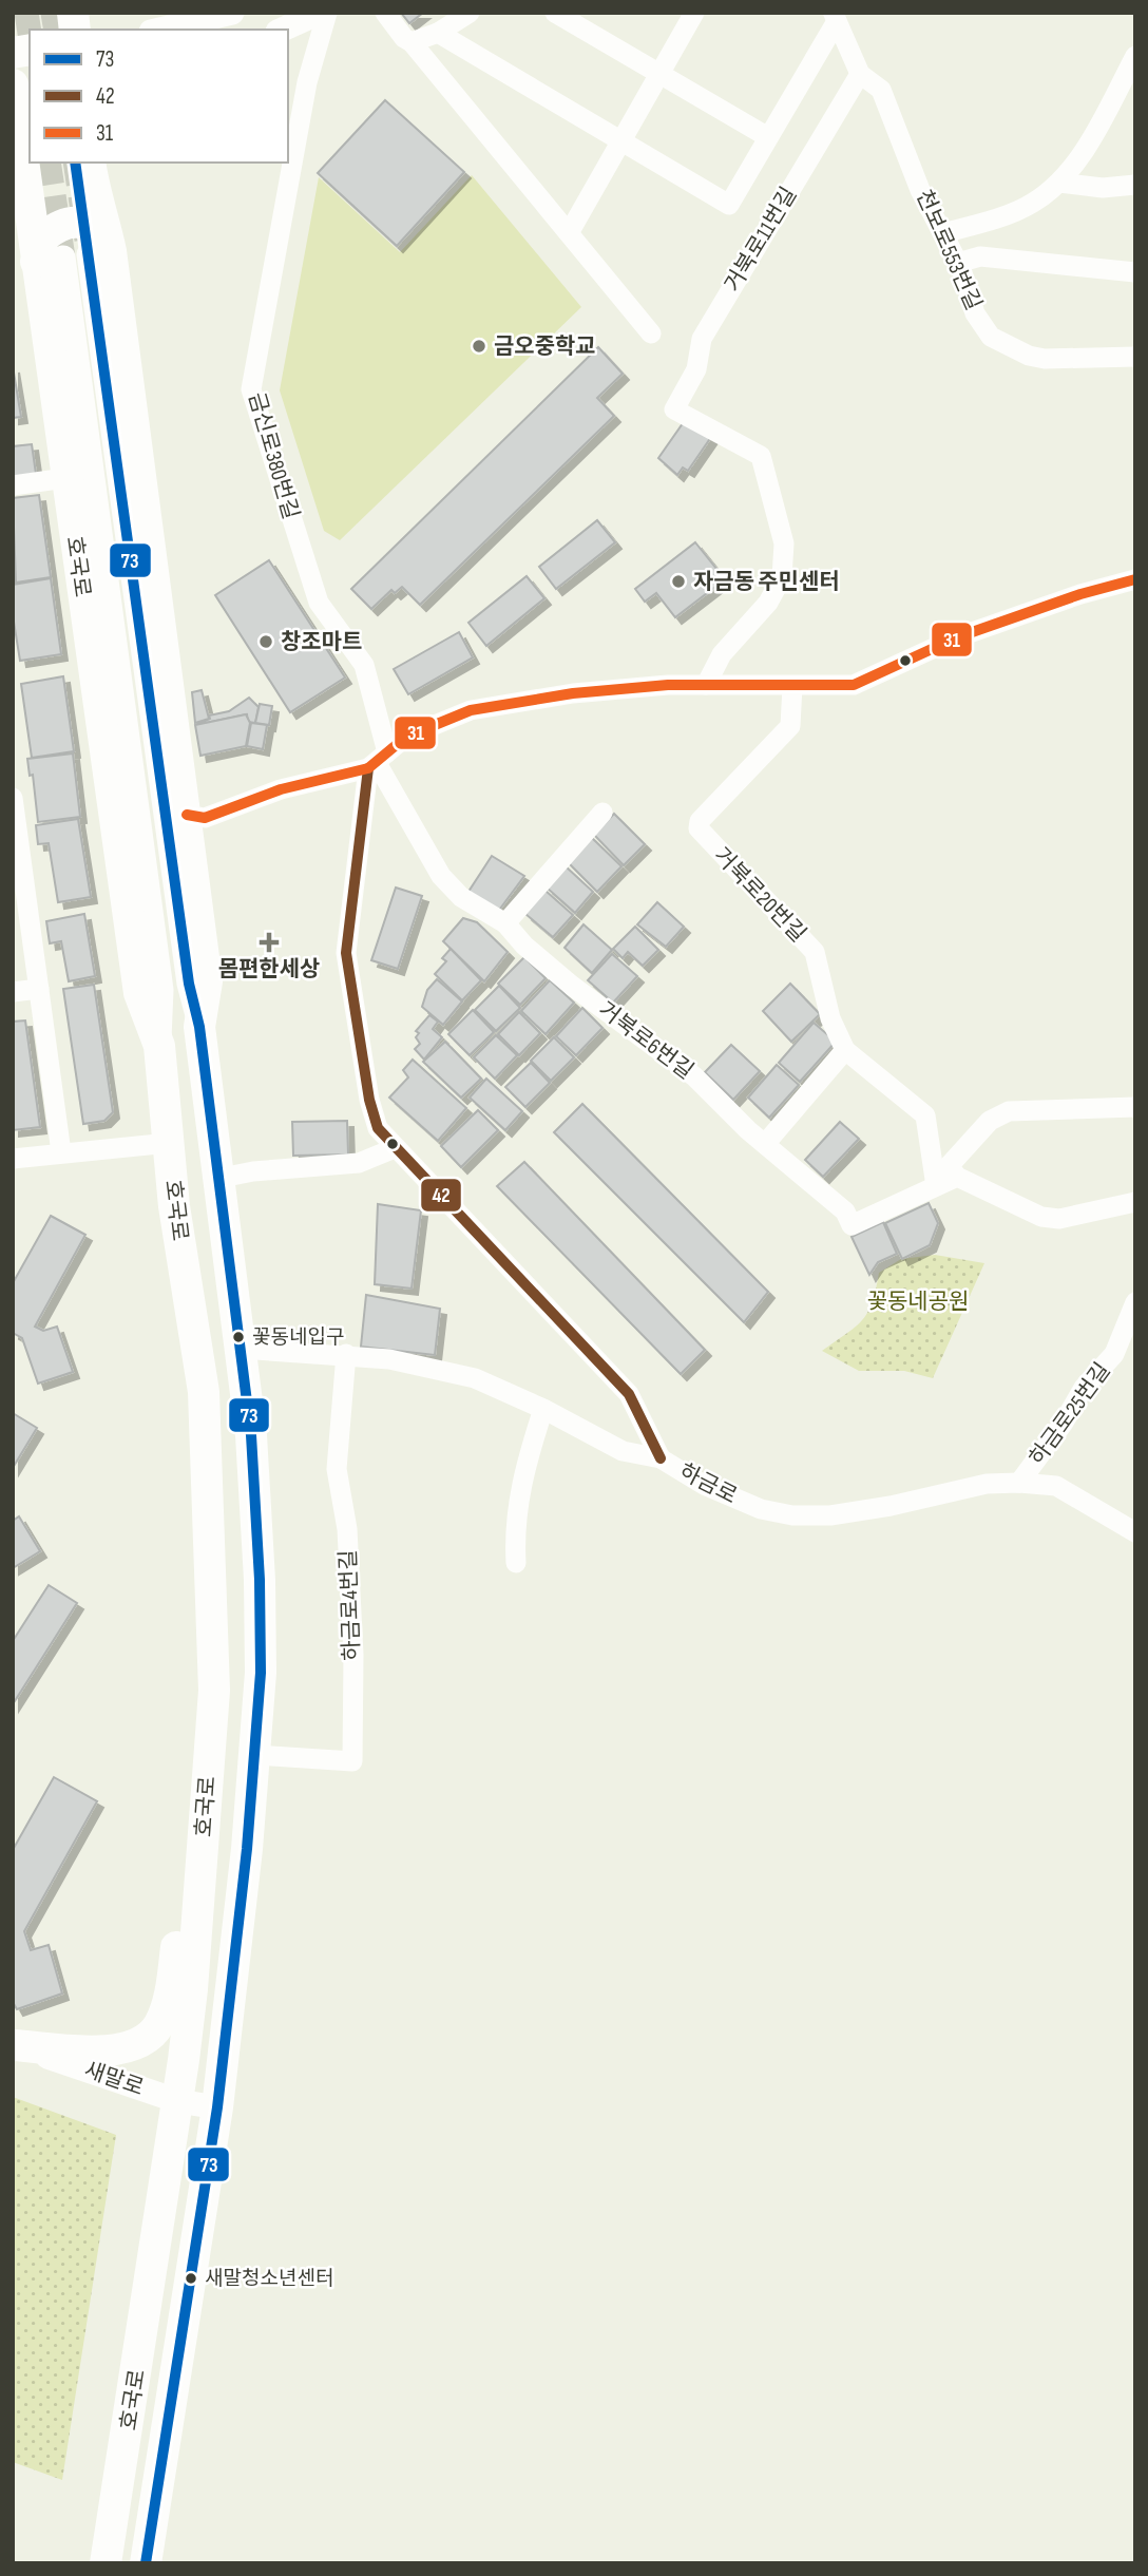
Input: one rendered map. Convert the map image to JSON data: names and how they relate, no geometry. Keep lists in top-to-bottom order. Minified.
{"streets":{"main road":["호국로"],"street":["거북로11번길","천보로553번길","금신로380번길","거북로20번길","거북로6번길","하금로25번길","하금로","하금로4번길","새말로"]},"crossings":[["거북로11번길","천보로553번길"],["금신로380번길","거북로6번길"],["호국로","하금로"],["호국로","하금로4번길"],["호국로","새말로"],["거북로20번길","거북로6번길"],["하금로25번길","하금로"],["하금로","하금로4번길"]],"parks":["꽃동네공원"],"places":{"other":["금오중학교","자금동 주민센터","창조마트","꽃동네입구","새말청소년센터"],"health":["몸편한세상"]},"lines":["transit line 73","transit line 31","transit line 42"],"legend":["73","42","31"]}
